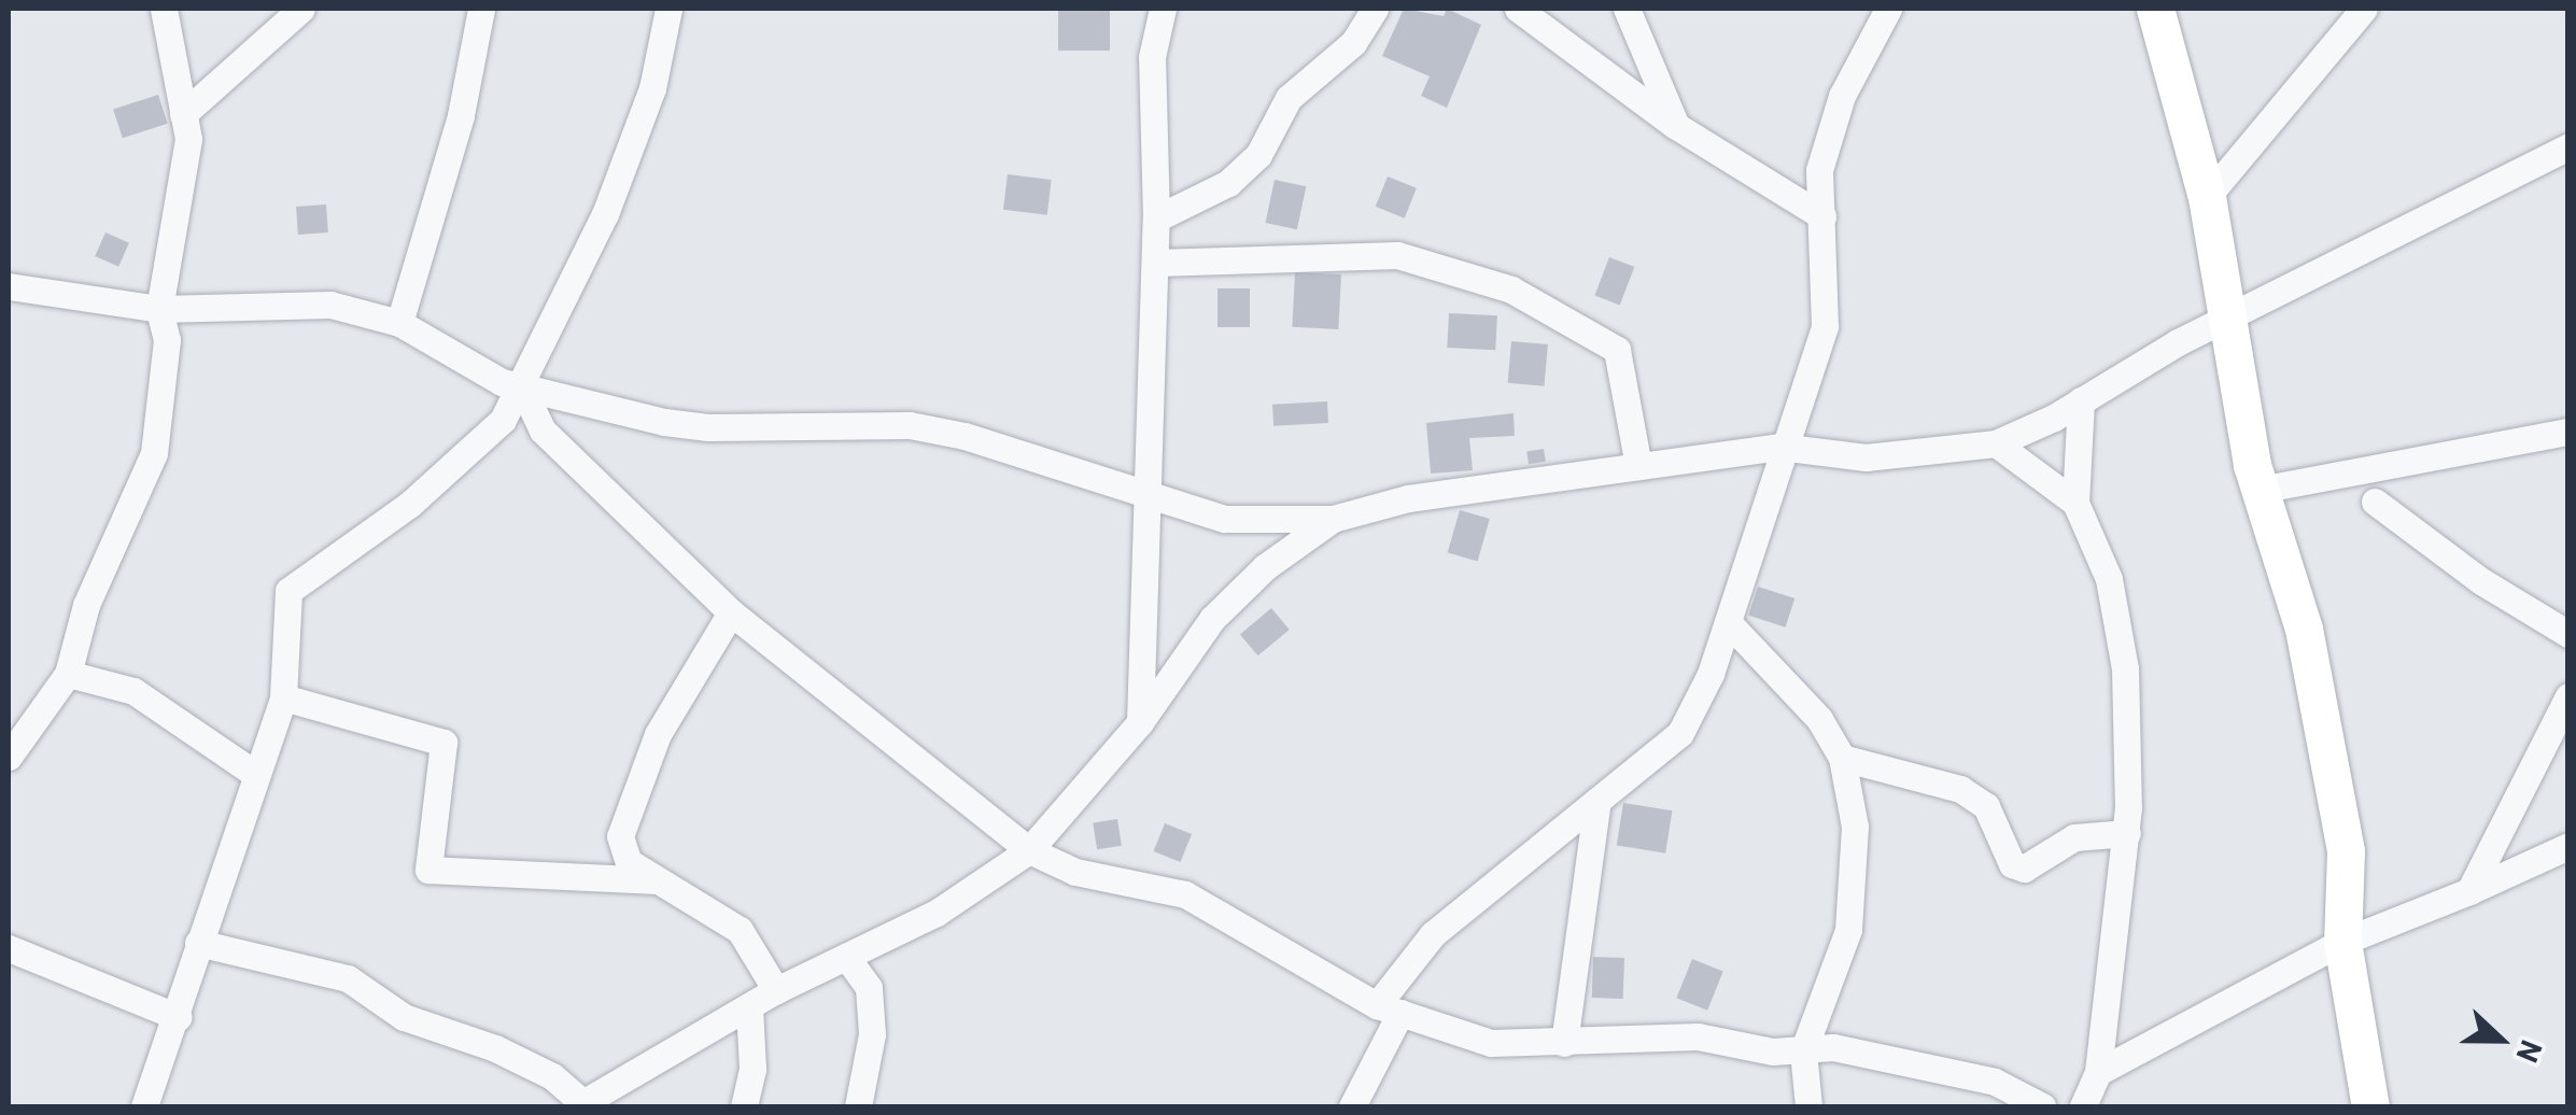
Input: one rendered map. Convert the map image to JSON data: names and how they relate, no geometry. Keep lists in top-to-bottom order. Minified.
{"north":"right"}
